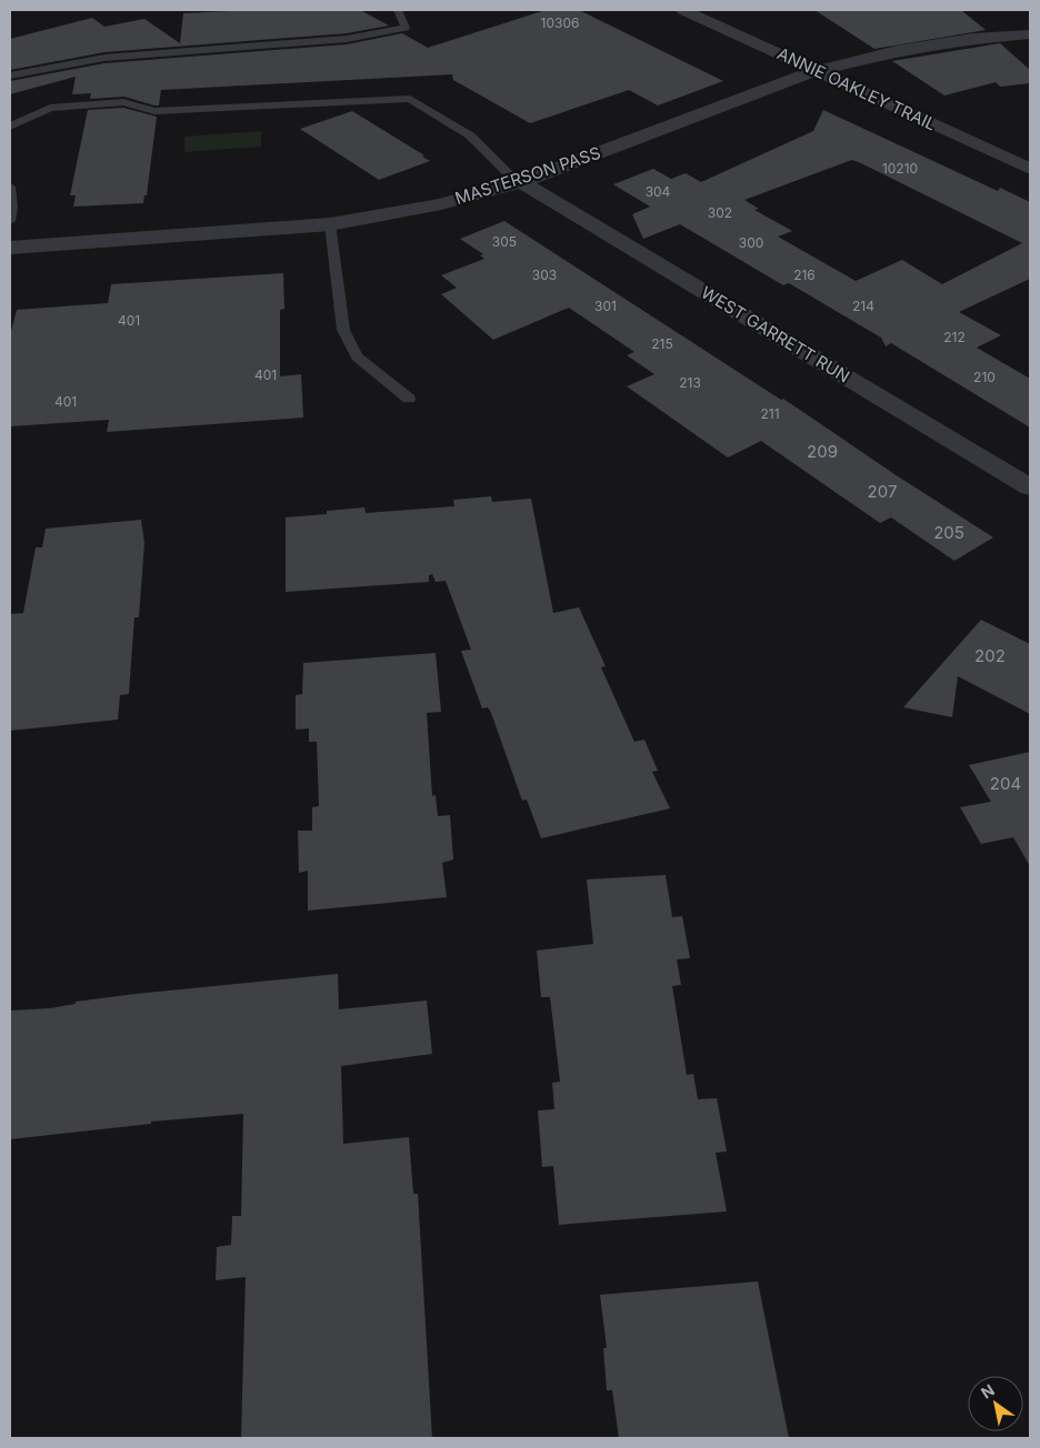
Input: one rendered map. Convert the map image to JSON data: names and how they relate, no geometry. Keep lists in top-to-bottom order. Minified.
{"streets":{"street":["ANNIE OAKLEY TRAIL","MASTERSON PASS","WEST GARRETT RUN"]},"crossings":[["ANNIE OAKLEY TRAIL","MASTERSON PASS"],["MASTERSON PASS","WEST GARRETT RUN"]],"house_numbers":["10306","10210","304","302","305","300","303","216","301","214","401","212","215","401","210","213","401","211","209","207","205","202","204"],"north":"top left"}
